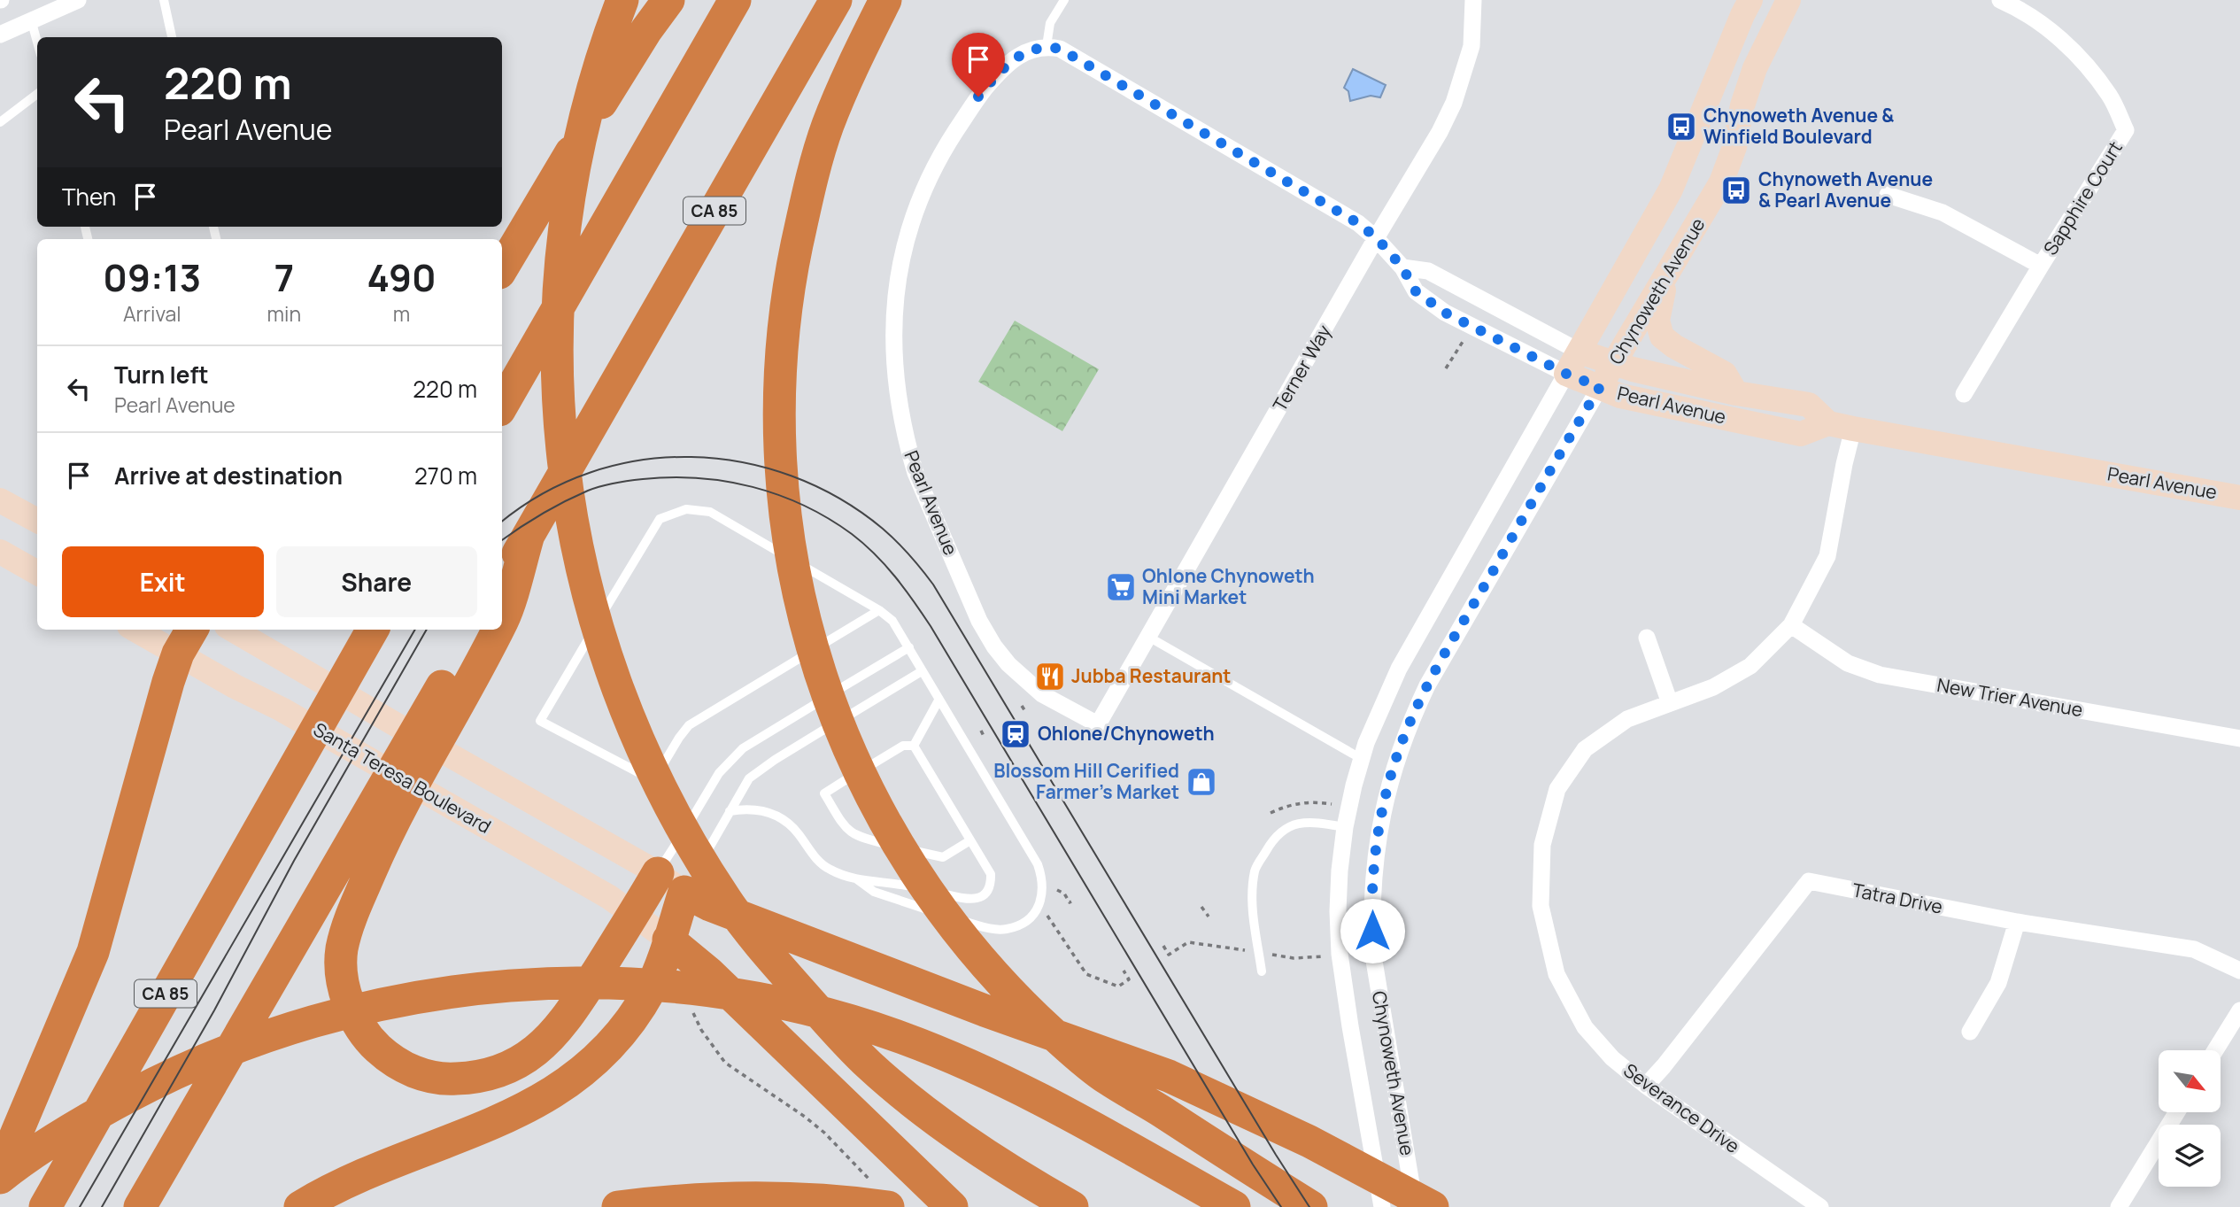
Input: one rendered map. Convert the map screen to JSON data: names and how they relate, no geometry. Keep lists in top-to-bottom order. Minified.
{"streets":{"highway":["CA 85"],"street":["Sapphire Court","Chynoweth Avenue","Terner Way","Pearl Avenue","New Trier Avenue","Santa Teresa Boulevard","Tatra Drive","Severance Drive"]},"crossings":[["Chynoweth Avenue","Pearl Avenue"],["Terner Way","Pearl Avenue"],["Pearl Avenue","Severance Drive"],["New Trier Avenue","Severance Drive"],["Tatra Drive","Severance Drive"]],"places":{"bus stop":["Chynoweth Avenue & Winfield Boulevard","Chynoweth Avenue & Pearl Avenue"],"supermarket":["Ohlone Chynoweth Mini Market"],"restaurant":["Jubba Restaurant"],"station":["Ohlone/Chynoweth"],"shop":["Blossom Hill Cerified Farmer's Market"]},"north":"bottom right","page":{"turn":["220 m","Pearl Avenue"],"then":"Then","eta":["09:13","Arrival","7","min","490","m"],"list":[{"name":"Turn left","note":"Pearl Avenue","value":"220 m"},{"name":"Arrive at destination","value":"270 m"}],"buttons":["Exit","Share"]}}
